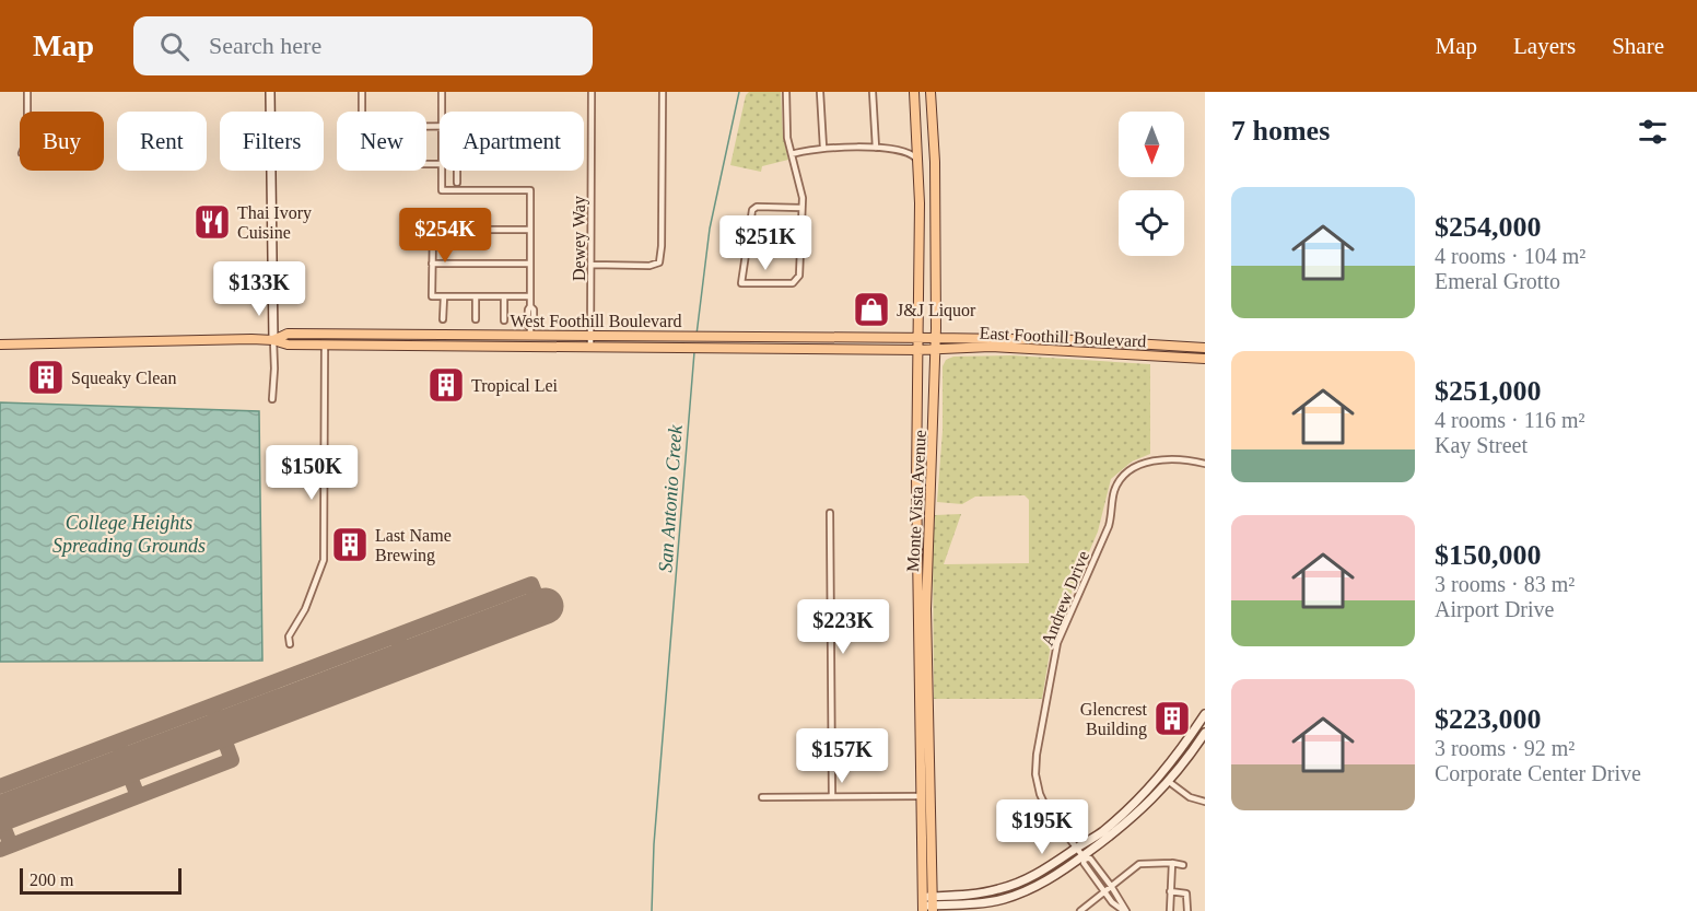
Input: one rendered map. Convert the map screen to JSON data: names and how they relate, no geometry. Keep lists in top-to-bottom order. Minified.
{"streets":{"main road":["West Foothill Boulevard","East Foothill Boulevard","Monte Vista Avenue"],"street":["Dewey Way","Andrew Drive"]},"crossings":[["Dewey Way","West Foothill Boulevard"],["West Foothill Boulevard","East Foothill Boulevard"],["West Foothill Boulevard","Monte Vista Avenue"],["East Foothill Boulevard","Monte Vista Avenue"]],"water":["San Antonio Creek","College Heights Spreading Grounds"],"places":{"restaurant":["Thai Ivory Cuisine"],"shop":["J&J Liquor"],"building":["Squeaky Clean","Tropical Lei","Last Name Brewing","Glencrest Building"]},"scale_bar":"200 m","north":"bottom","page":{"header":"Map","search":"Search here","nav":["Map","Layers","Share"],"heading":"7 homes","chip":["Buy","Rent","Filters","New","Apartment"],"list":[{"name":"$254,000","note":"4 rooms · 104 m² · Emeral Grotto"},{"name":"$251,000","note":"4 rooms · 116 m² · Kay Street"},{"name":"$150,000","note":"3 rooms · 83 m² · Airport Drive"},{"name":"$223,000","note":"3 rooms · 92 m² · Corporate Center Drive"}],"price":["$254K","$251K","$133K","$150K","$223K","$157K","$195K"],"scale":"200 m"}}
